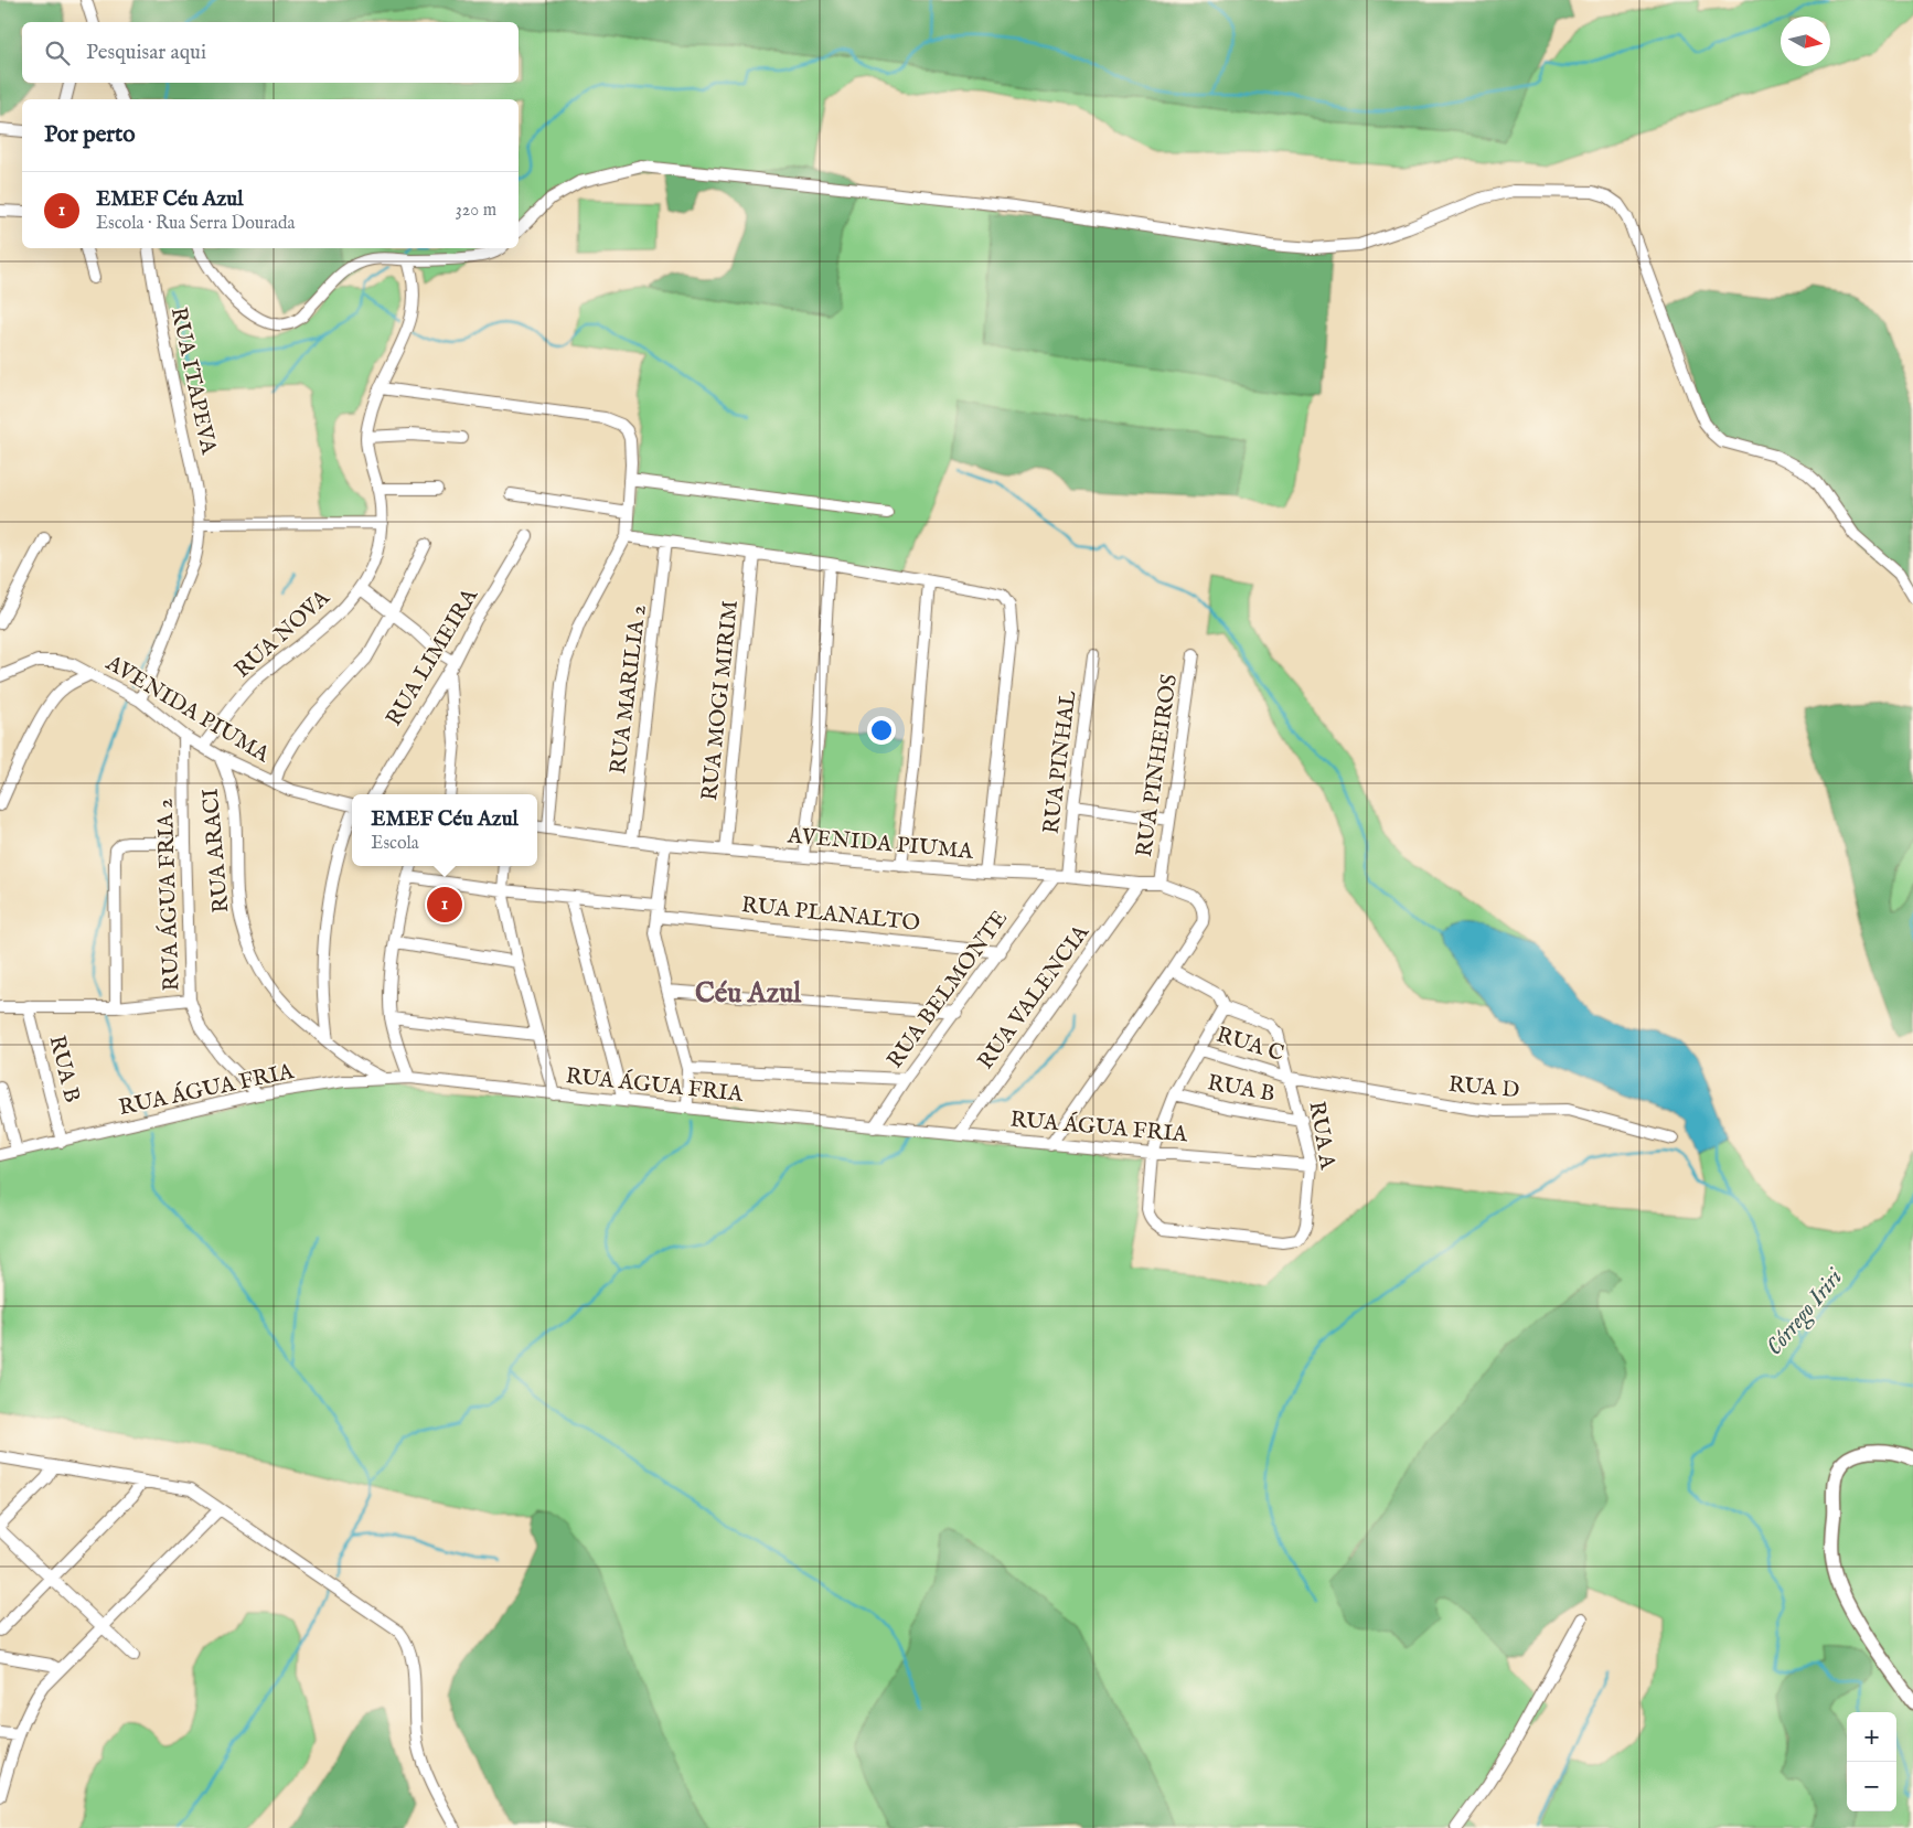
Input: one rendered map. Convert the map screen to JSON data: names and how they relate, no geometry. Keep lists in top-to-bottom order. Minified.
{"streets":{"street":["RUA ITAPEVA","RUA NOVA","RUA LIMEIRA","RUA MARILIA 2","RUA MOGI MIRIM","AVENIDA PIUMA","RUA PINHAL","RUA PINHEIROS","RUA ARACI","RUA ÁGUA FRIA 2","RUA PLANALTO","RUA BELMONTE","RUA VALENCIA","RUA C","RUA B","RUA ÁGUA FRIA","RUA D","RUA A"]},"crossings":[["RUA ITAPEVA","AVENIDA PIUMA"],["RUA NOVA","AVENIDA PIUMA"],["RUA MARILIA 2","AVENIDA PIUMA"],["RUA MOGI MIRIM","AVENIDA PIUMA"],["AVENIDA PIUMA","RUA PINHAL"],["AVENIDA PIUMA","RUA PINHEIROS"],["AVENIDA PIUMA","RUA ARACI"],["AVENIDA PIUMA","RUA ÁGUA FRIA 2"],["AVENIDA PIUMA","RUA BELMONTE"],["AVENIDA PIUMA","RUA VALENCIA"],["RUA PINHAL","RUA BELMONTE"],["RUA ARACI","RUA ÁGUA FRIA"],["RUA ÁGUA FRIA 2","RUA ÁGUA FRIA"],["RUA PLANALTO","RUA BELMONTE"],["RUA BELMONTE","RUA ÁGUA FRIA"],["RUA VALENCIA","RUA ÁGUA FRIA"],["RUA C","RUA D"],["RUA C","RUA A"],["RUA B","RUA ÁGUA FRIA"],["RUA B","RUA A"],["RUA ÁGUA FRIA","RUA A"],["RUA D","RUA A"]],"districts":["Céu Azul"],"water":["Córrego Iriri"],"north":"right","page":{"search":"Pesquisar aqui","heading":"Por perto","list":[{"mark":"1","name":"EMEF Céu Azul","note":"Escola · Rua Serra Dourada","value":"320 m"}],"popup":["EMEF Céu Azul","Escola"],"pins":"1","map_buttons":["+","−"]}}
